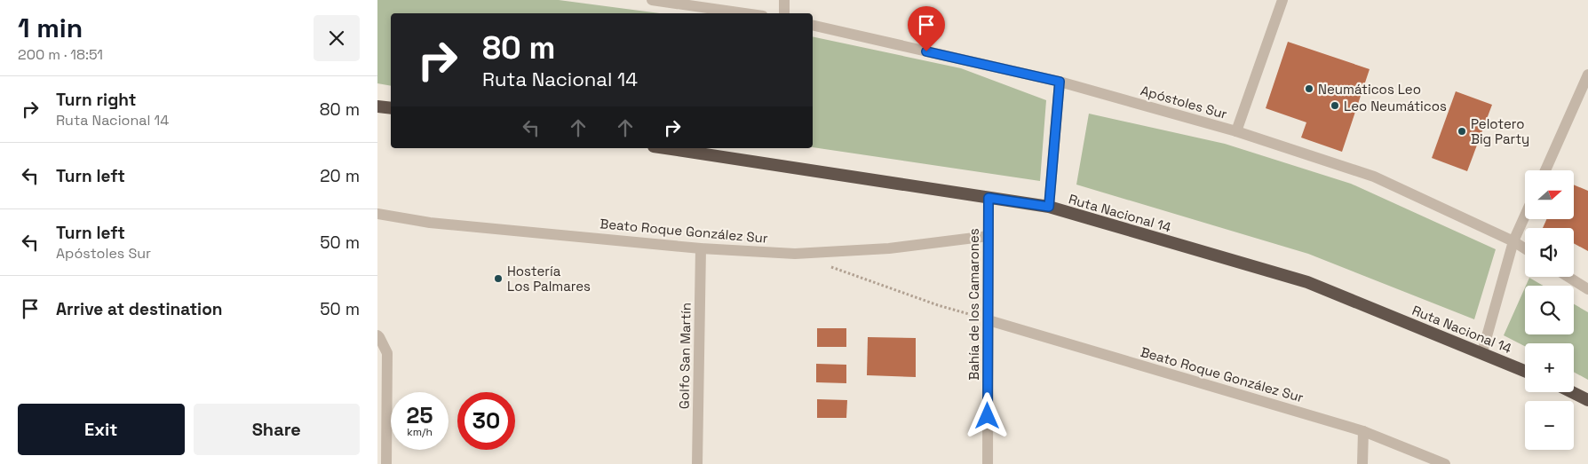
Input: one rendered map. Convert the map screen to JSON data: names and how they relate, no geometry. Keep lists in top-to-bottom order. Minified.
{"streets":{"highway":["Ruta Nacional 14"],"street":["Apóstoles Sur","Beato Roque González Sur","Bahía de los Camarones","Golfo San Martín"]},"crossings":[["Ruta Nacional 14","Bahía de los Camarones"],["Beato Roque González Sur","Bahía de los Camarones"],["Beato Roque González Sur","Golfo San Martín"]],"places":["Neumáticos Leo","Leo Neumáticos","Pelotero Big Party","Hostería Los Palmares"],"north":"right","page":{"heading":["1 min","200 m · 18:51"],"turn":["80 m","Ruta Nacional 14"],"list":[{"name":"Turn right","note":"Ruta Nacional 14","value":"80 m"},{"name":"Turn left","value":"20 m"},{"name":"Turn left","note":"Apóstoles Sur","value":"50 m"},{"name":"Arrive at destination","value":"50 m"}],"map_buttons":["+","−"],"speed":"25 km/h","limit":"30","buttons":["Exit","Share"]}}
